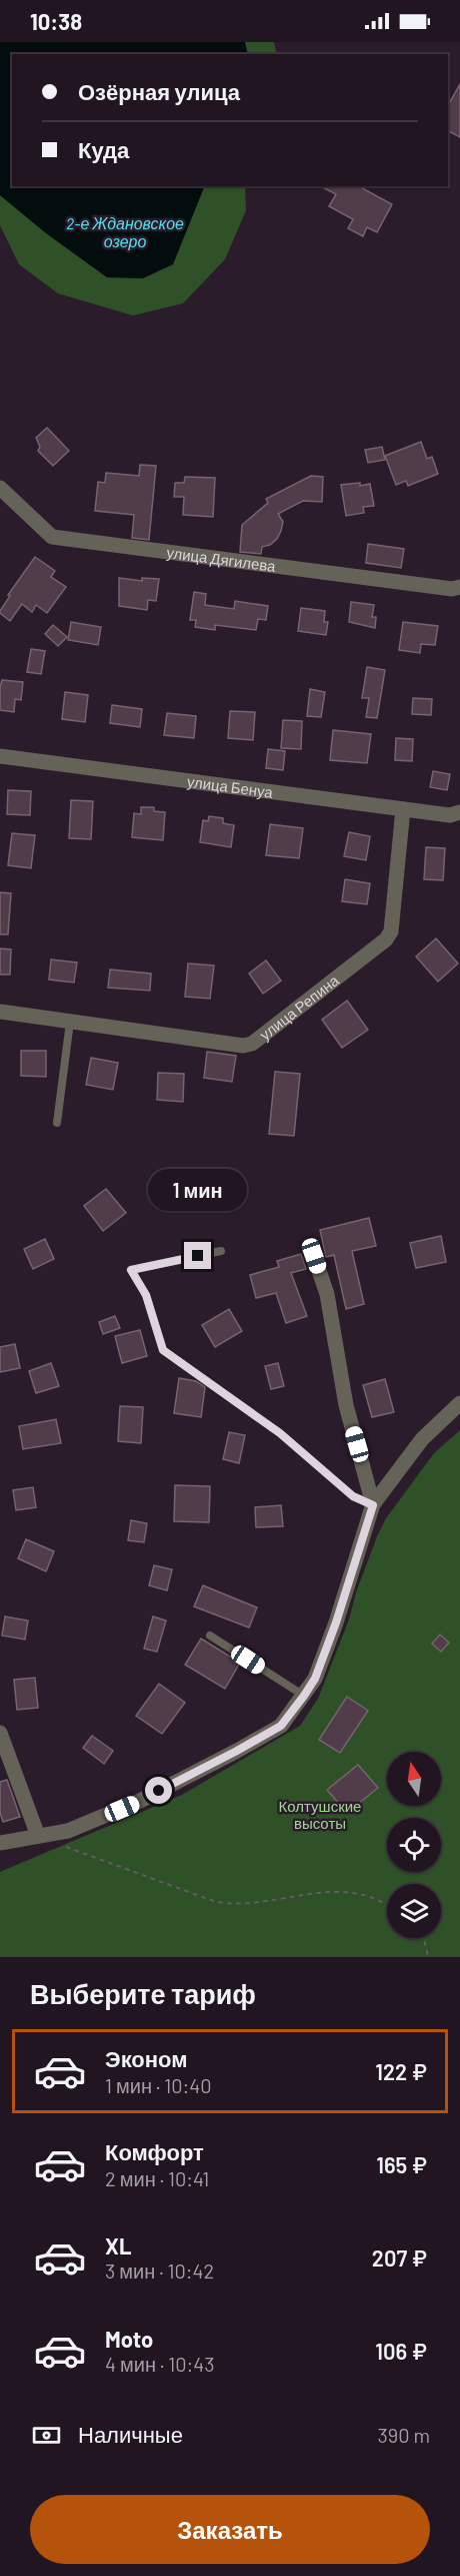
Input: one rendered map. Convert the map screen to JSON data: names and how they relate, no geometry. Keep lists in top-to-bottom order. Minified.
{"streets":{"street":["улица Дягилева","улица Бенуа","улица Репина"]},"crossings":[["улица Бенуа","улица Репина"]],"water":["2-е Ждановское озеро"],"parks":["Колтушские высоты"],"north":"top","page":{"status":"10:38","banner":["Озёрная улица","Куда"],"bubble":"1 мин","heading":"Выберите тариф","list":[{"name":"Эконом","note":"1 мин · 10:40","value":"122 ₽"},{"name":"Комфорт","note":"2 мин · 10:41","value":"165 ₽"},{"name":"XL","note":"3 мин · 10:42","value":"207 ₽"},{"name":"Moto","note":"4 мин · 10:43","value":"106 ₽"}],"pay":["Наличные","390 m"],"buttons":"Заказать"}}
